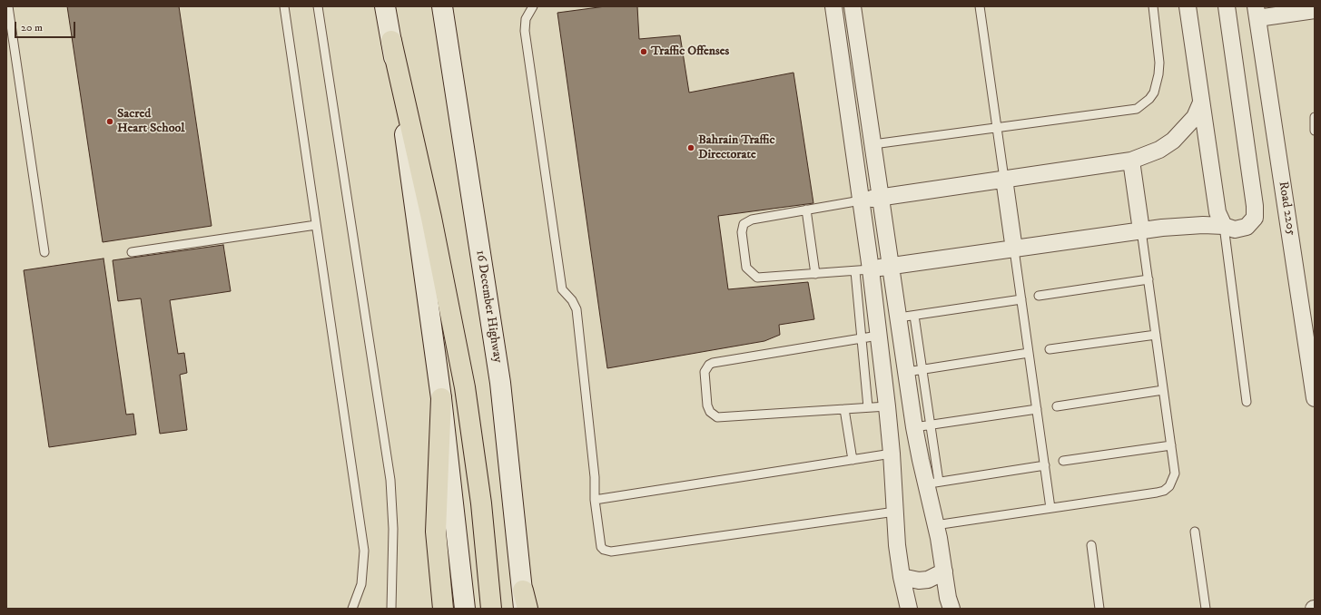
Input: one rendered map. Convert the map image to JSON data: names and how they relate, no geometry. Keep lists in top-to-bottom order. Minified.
{"streets":{"main road":["16 December Highway"],"street":["Road 2205"]},"places":["Traffic Offenses","Sacred Heart School","Bahrain Traffic Directorate"],"scale_bar":"20 m"}
